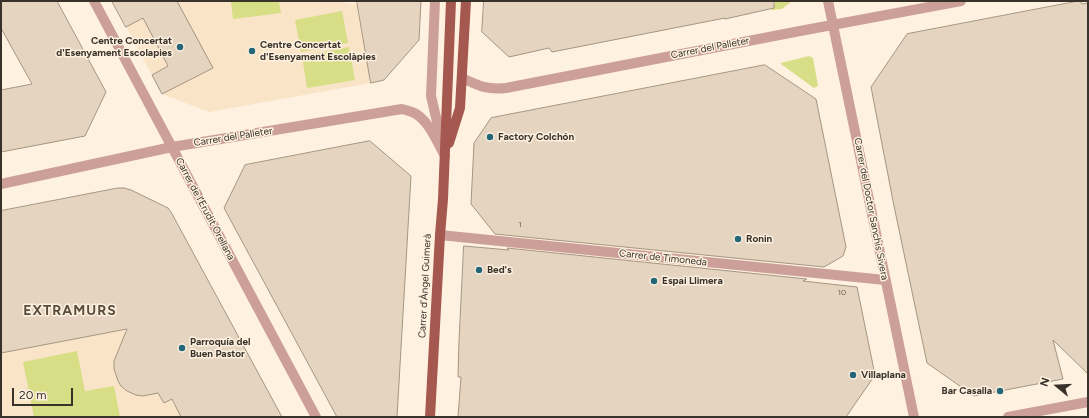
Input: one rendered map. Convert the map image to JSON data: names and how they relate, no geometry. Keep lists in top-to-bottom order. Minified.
{"streets":{"main road":["Carrer d'Àngel Guimerà"],"street":["Carrer del Palleter","Carrer de l’Erudit Orellana","Carrer del Doctor Sanchís Sivera","Carrer de Timoneda"]},"crossings":[["Carrer del Palleter","Carrer de l’Erudit Orellana"],["Carrer del Palleter","Carrer del Doctor Sanchís Sivera"],["Carrer del Palleter","Carrer d'Àngel Guimerà"],["Carrer del Doctor Sanchís Sivera","Carrer de Timoneda"],["Carrer de Timoneda","Carrer d'Àngel Guimerà"]],"districts":["EXTRAMURS"],"places":["Centre Concertat d'Esenyament Escolapies","Centre Concertat d'Esenyament Escolàpies","Factory Colchón","Ronin","Bed's","Espai Llimera","Parroquía del Buen Pastor","Villaplana","Bar Casalla"],"house_numbers":["1","10"],"scale_bar":"20 m","north":"left"}
